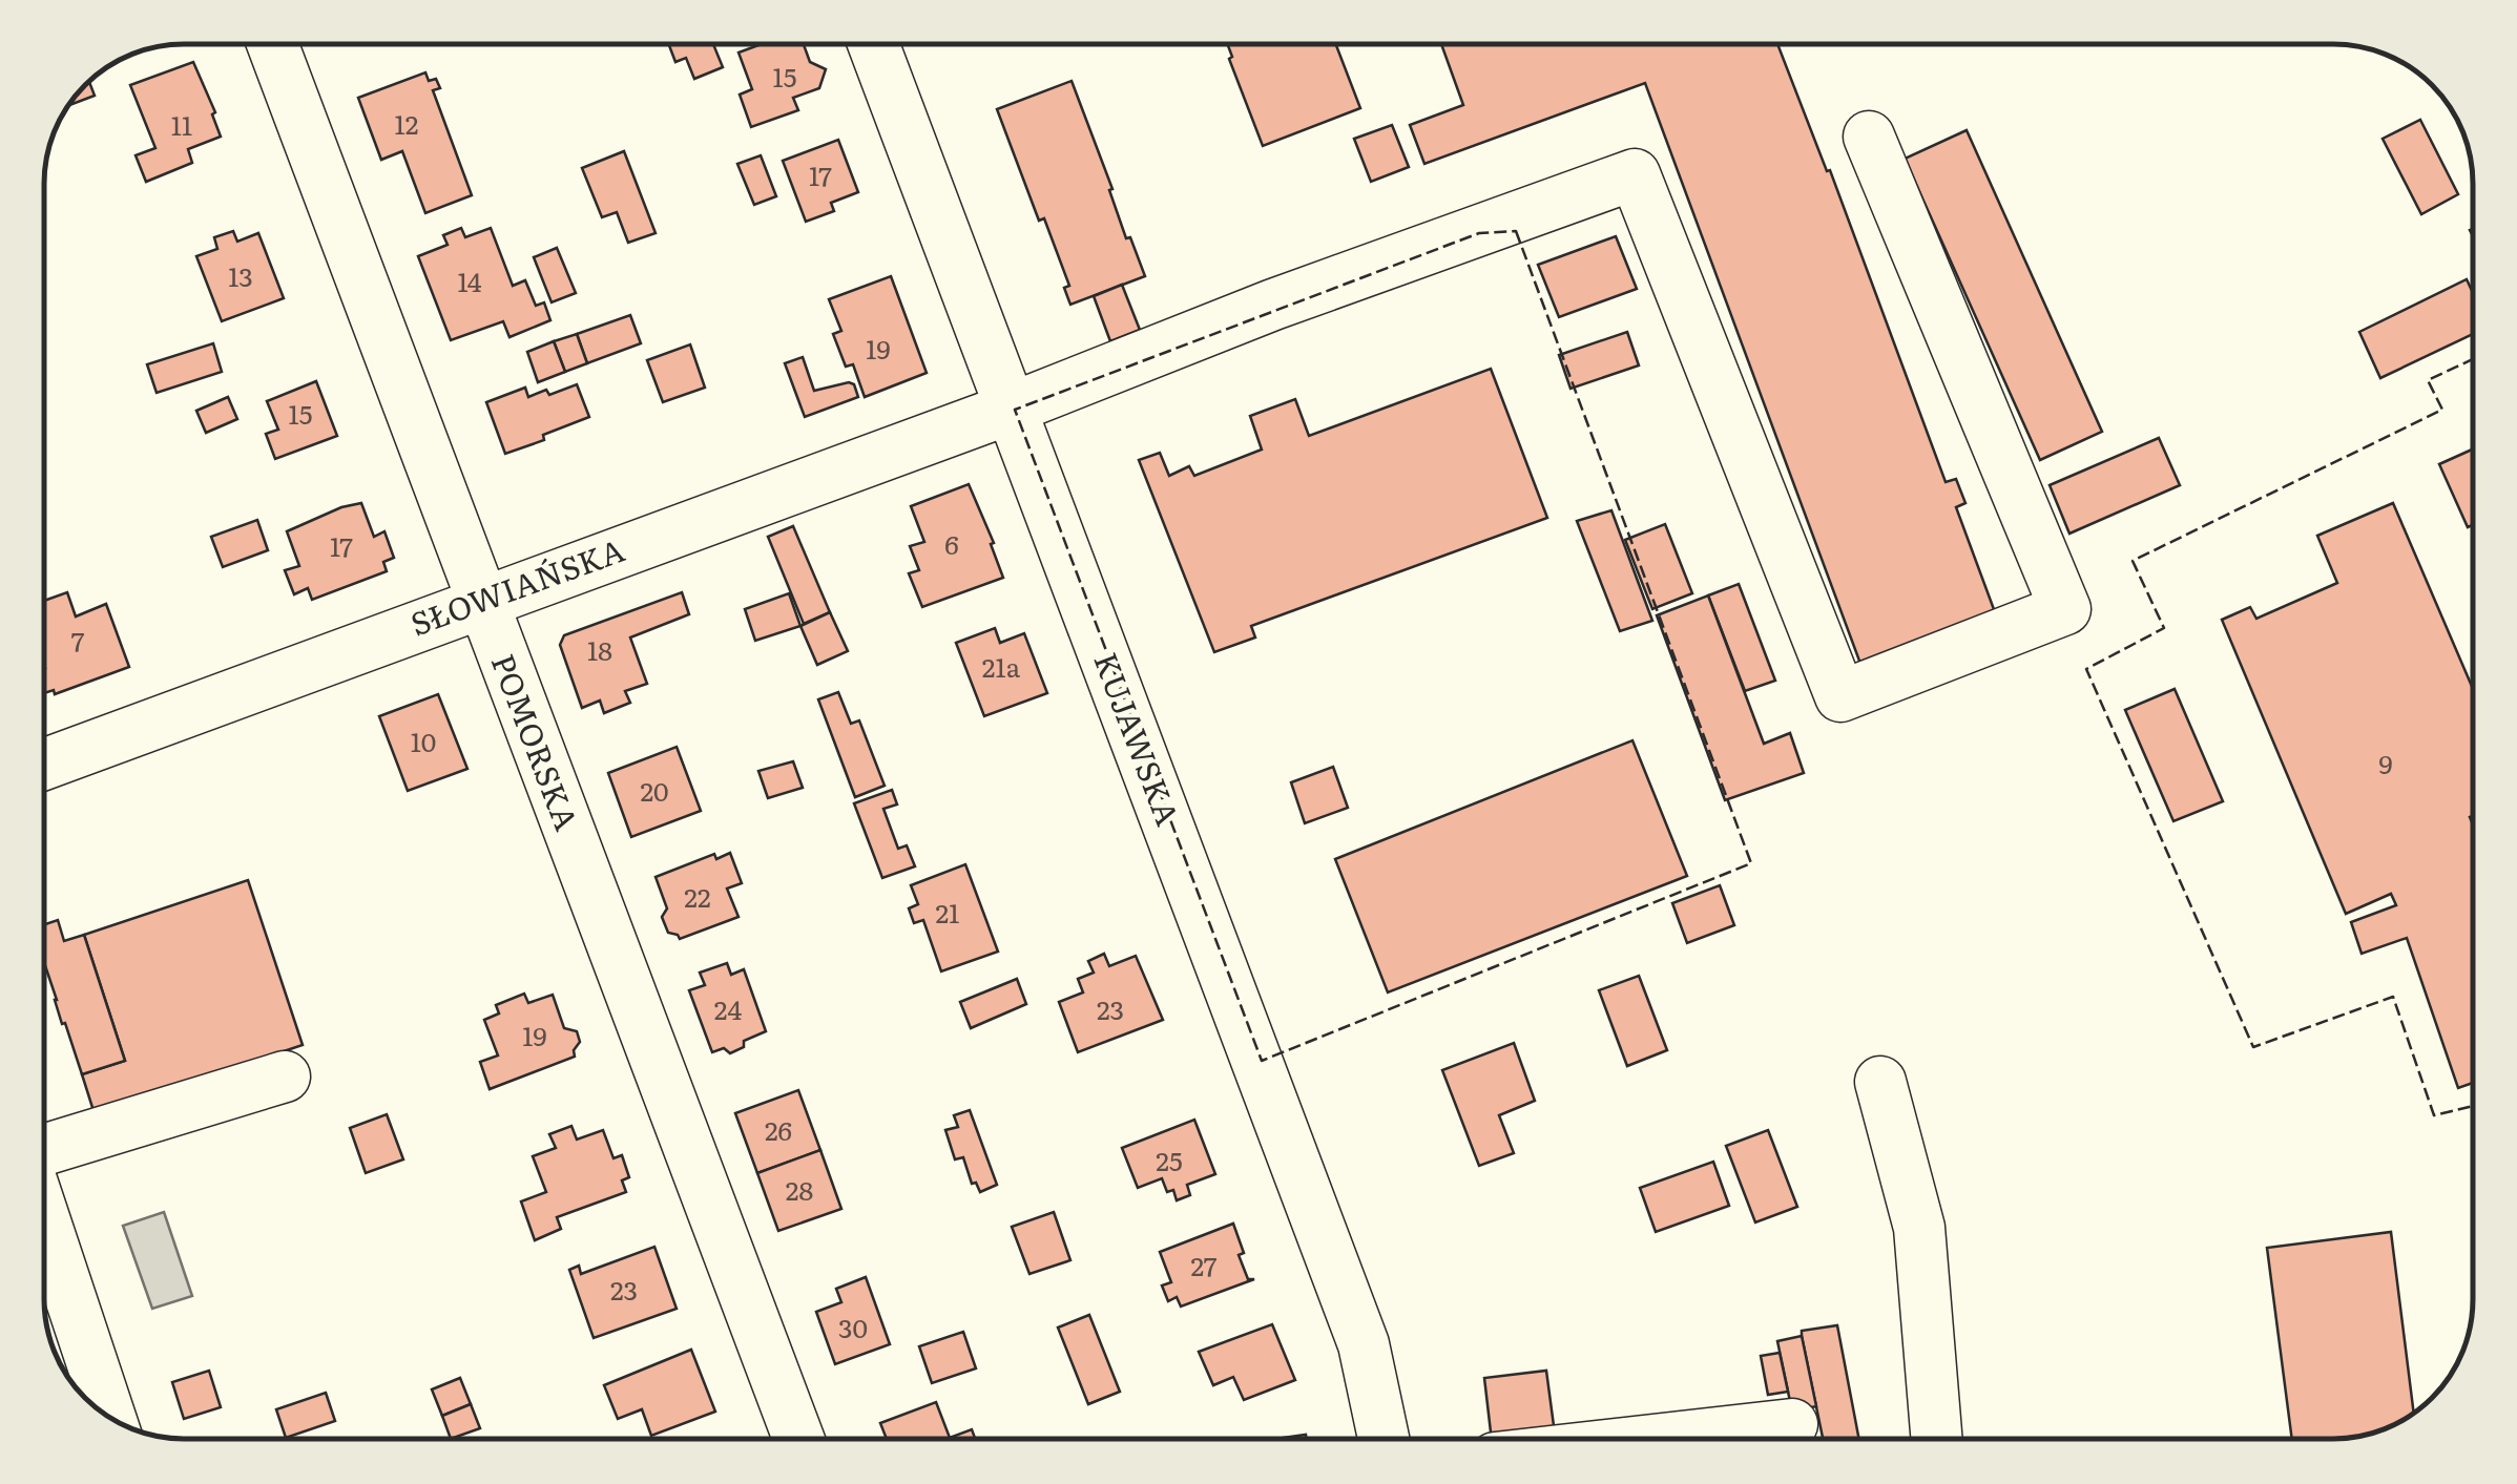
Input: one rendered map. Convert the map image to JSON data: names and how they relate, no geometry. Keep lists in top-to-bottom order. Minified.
{"streets":{"street":["SŁOWIAŃSKA","KUJAWSKA","POMORSKA"]},"crossings":[["SŁOWIAŃSKA","KUJAWSKA"],["SŁOWIAŃSKA","POMORSKA"]],"house_numbers":["15","12","11","17","13","14","19","15","6","17","7","18","21a","10","9","20","22","21","24","23","19","26","25","28","27","23","30"]}
